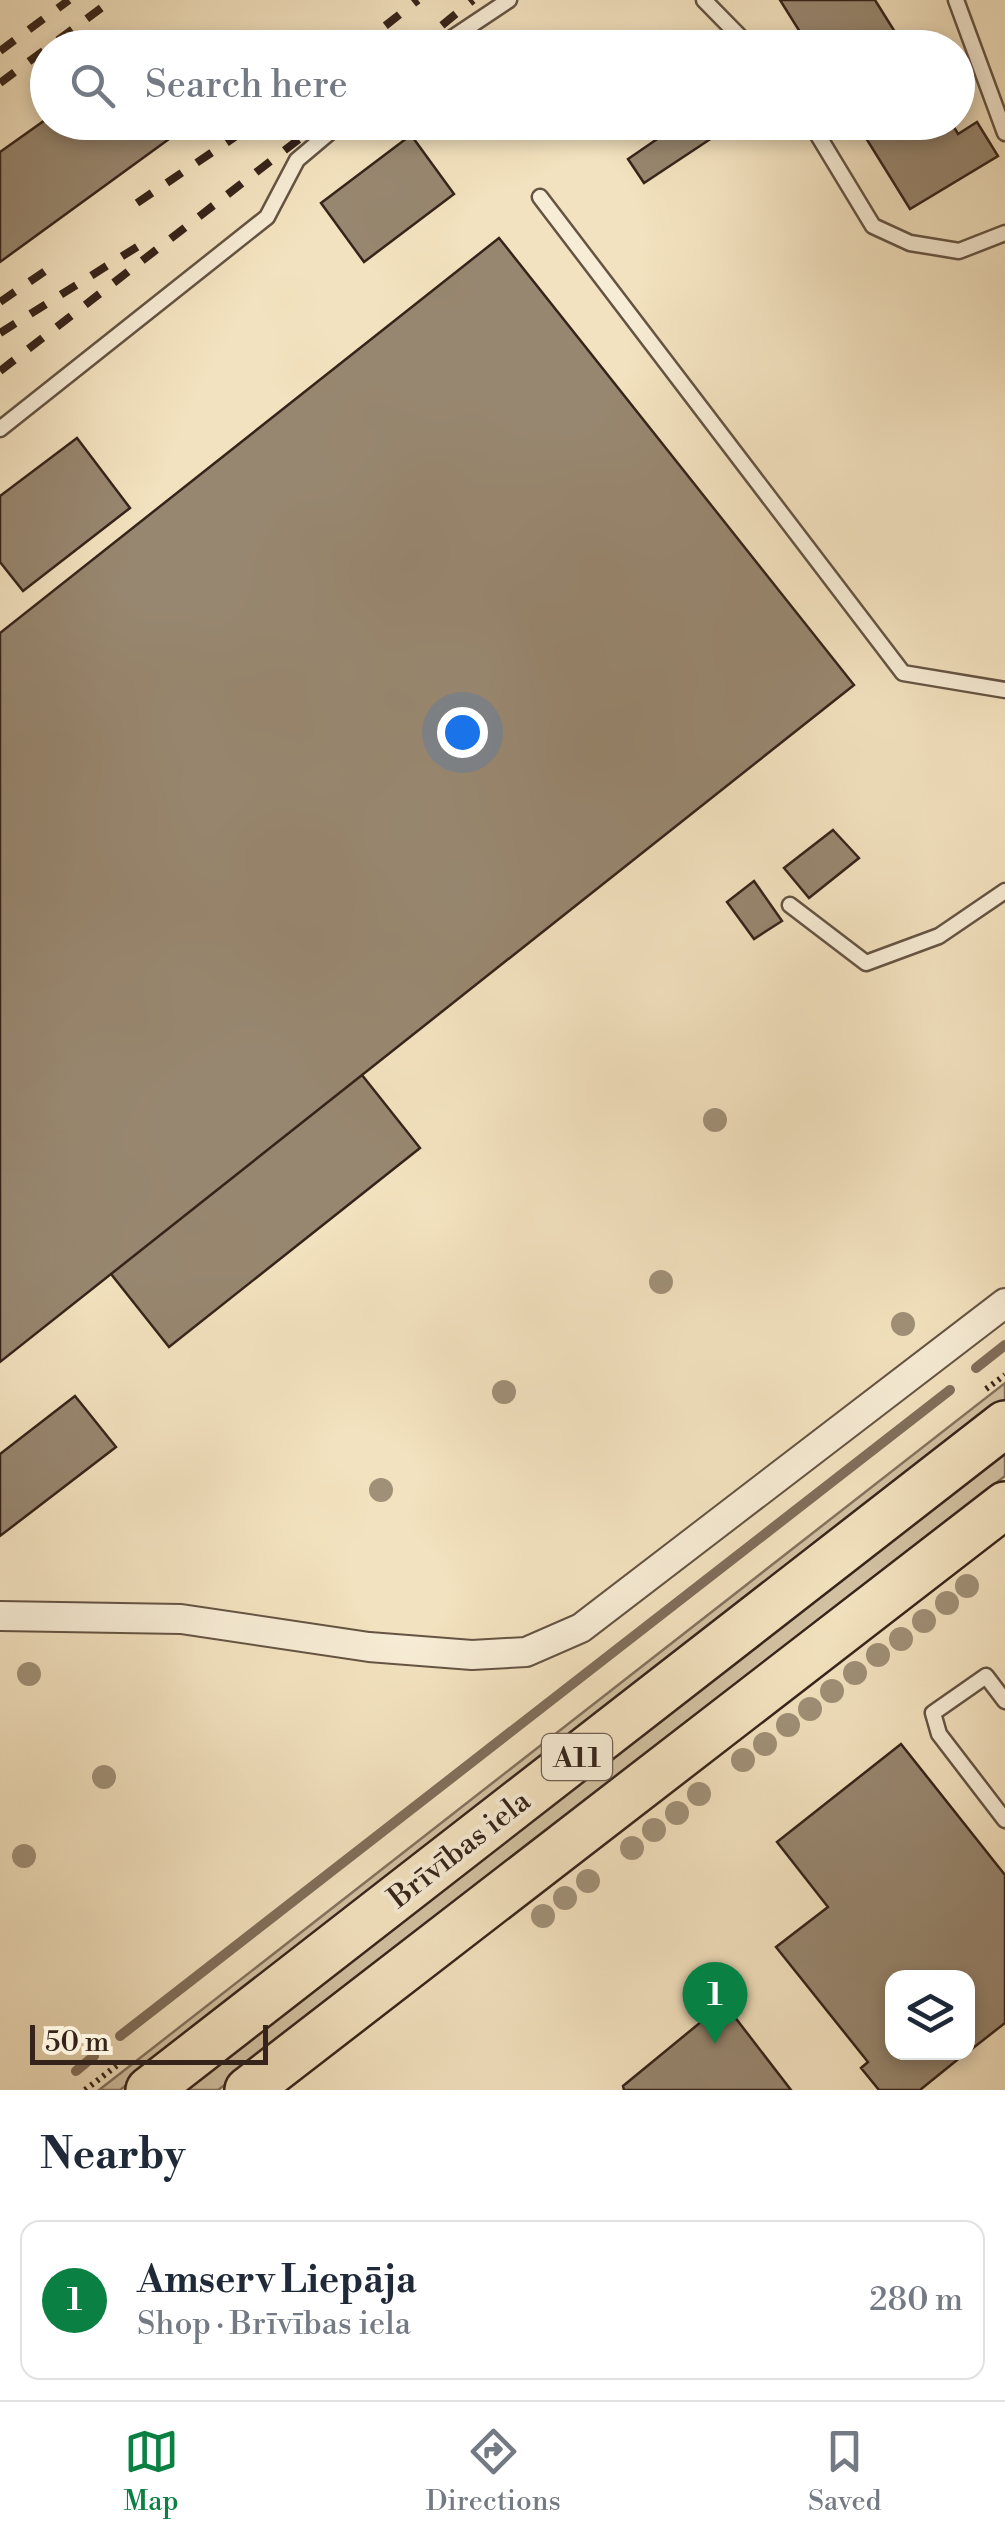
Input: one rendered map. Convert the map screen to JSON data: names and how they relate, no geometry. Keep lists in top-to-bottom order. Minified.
{"streets":{"highway":["A11","Brīvības iela"]},"scale_bar":"50 m","page":{"search":"Search here","pins":"1","scale":"50 m","heading":"Nearby","list":[{"mark":"1","name":"Amserv Liepāja","note":"Shop · Brīvības iela","value":"280 m"}],"nav":["Map","Directions","Saved"]}}
